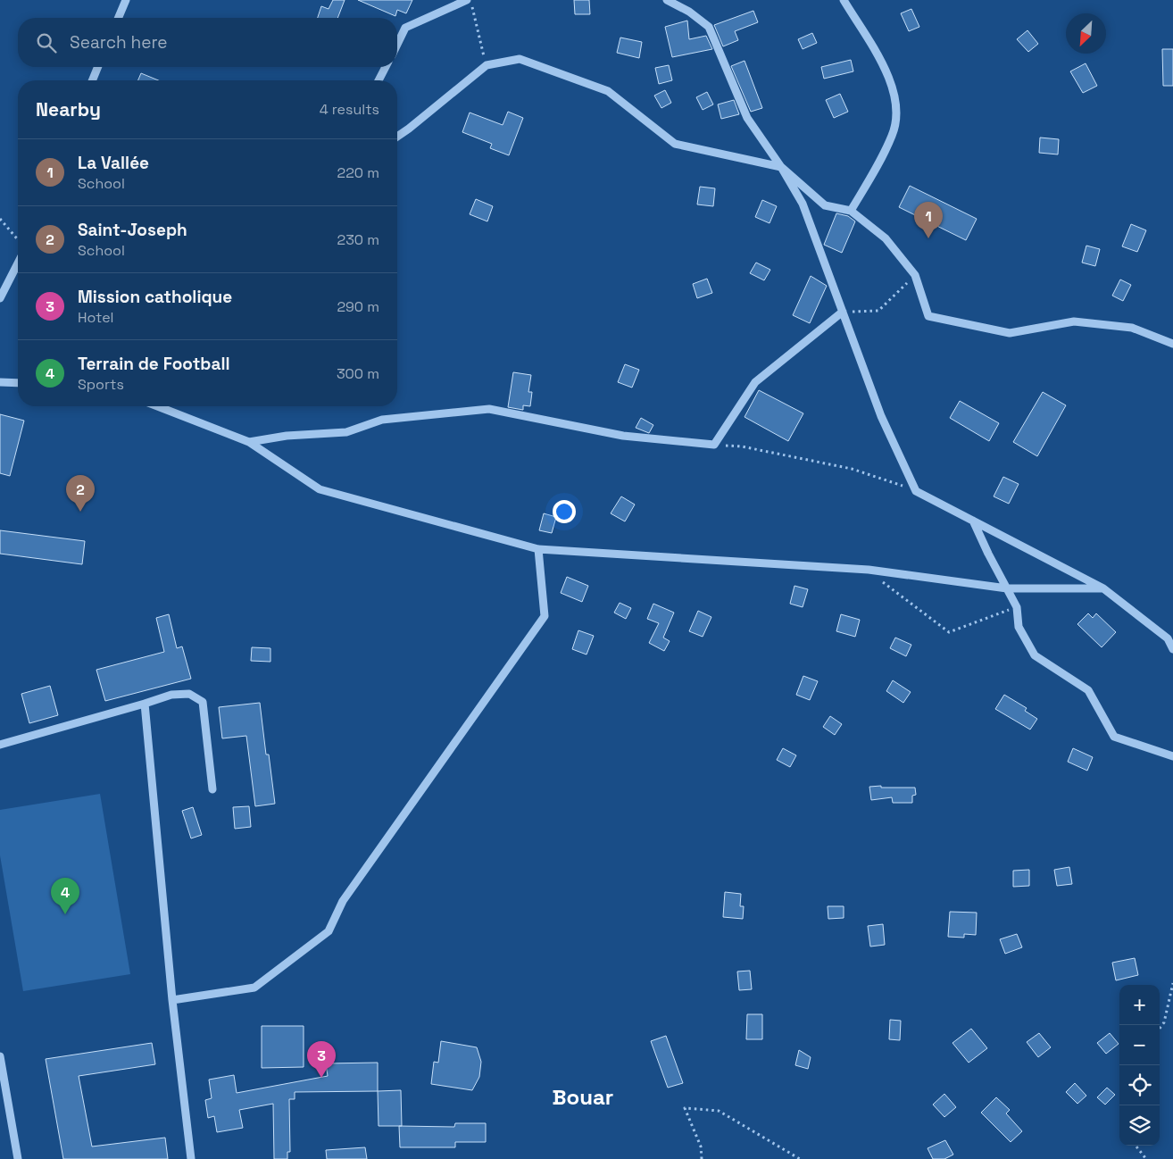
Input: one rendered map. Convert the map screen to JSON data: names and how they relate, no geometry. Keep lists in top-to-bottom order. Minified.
{"districts":["Bouar"],"north":"bottom left","page":{"search":"Search here","heading":["Nearby","4 results"],"list":[{"mark":"1","name":"La Vallée","note":"School","value":"220 m"},{"mark":"2","name":"Saint-Joseph","note":"School","value":"230 m"},{"mark":"3","name":"Mission catholique","note":"Hotel","value":"290 m"},{"mark":"4","name":"Terrain de Football","note":"Sports","value":"300 m"}],"pins":["1","2","4","3"],"map_buttons":["+","−"]}}
